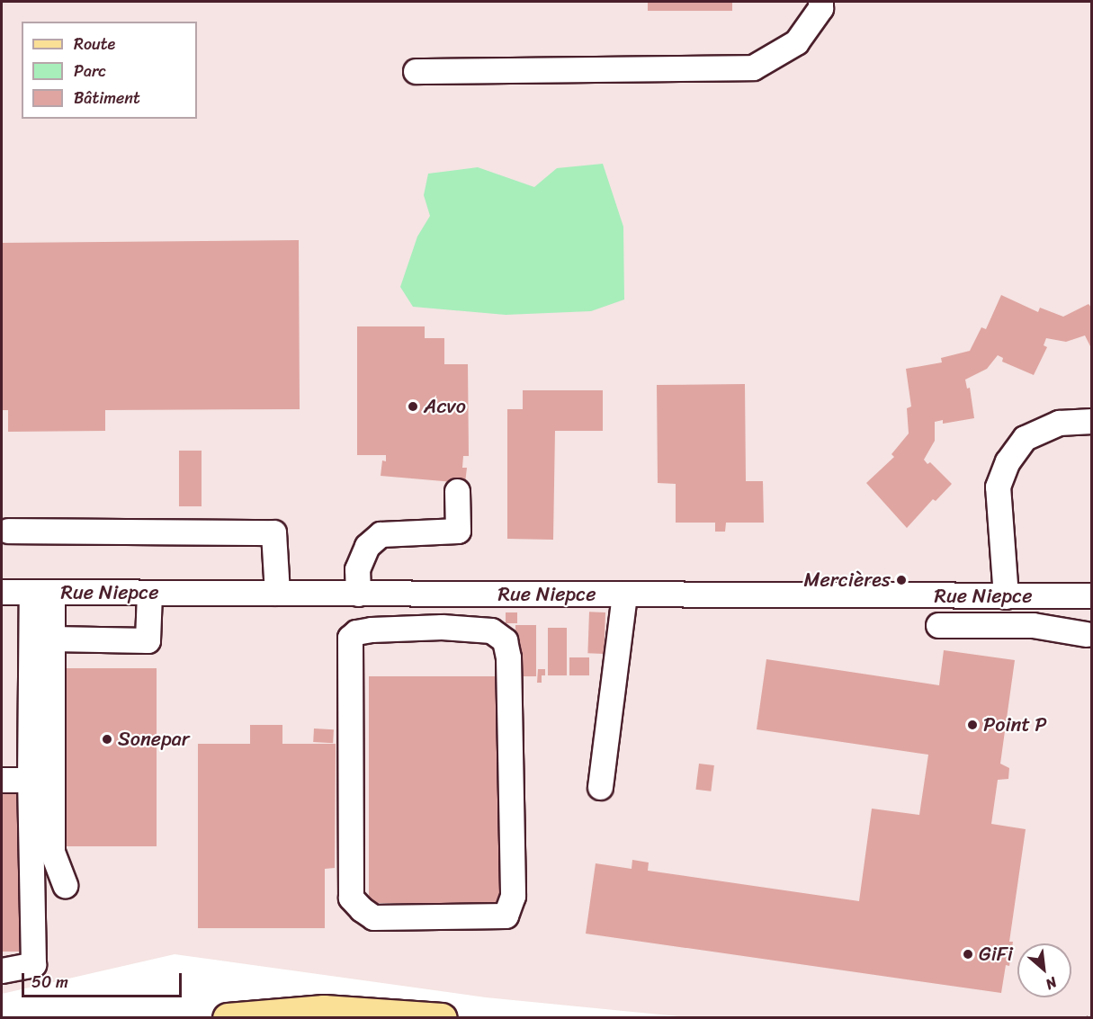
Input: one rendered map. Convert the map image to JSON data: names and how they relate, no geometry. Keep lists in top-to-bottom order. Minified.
{"streets":{"street":["Rue Niepce"]},"places":["Acvo","Mercières","Point P","Sonepar","GiFi"],"legend":["Route","Parc","Bâtiment"],"scale_bar":"50 m","north":"bottom right"}
